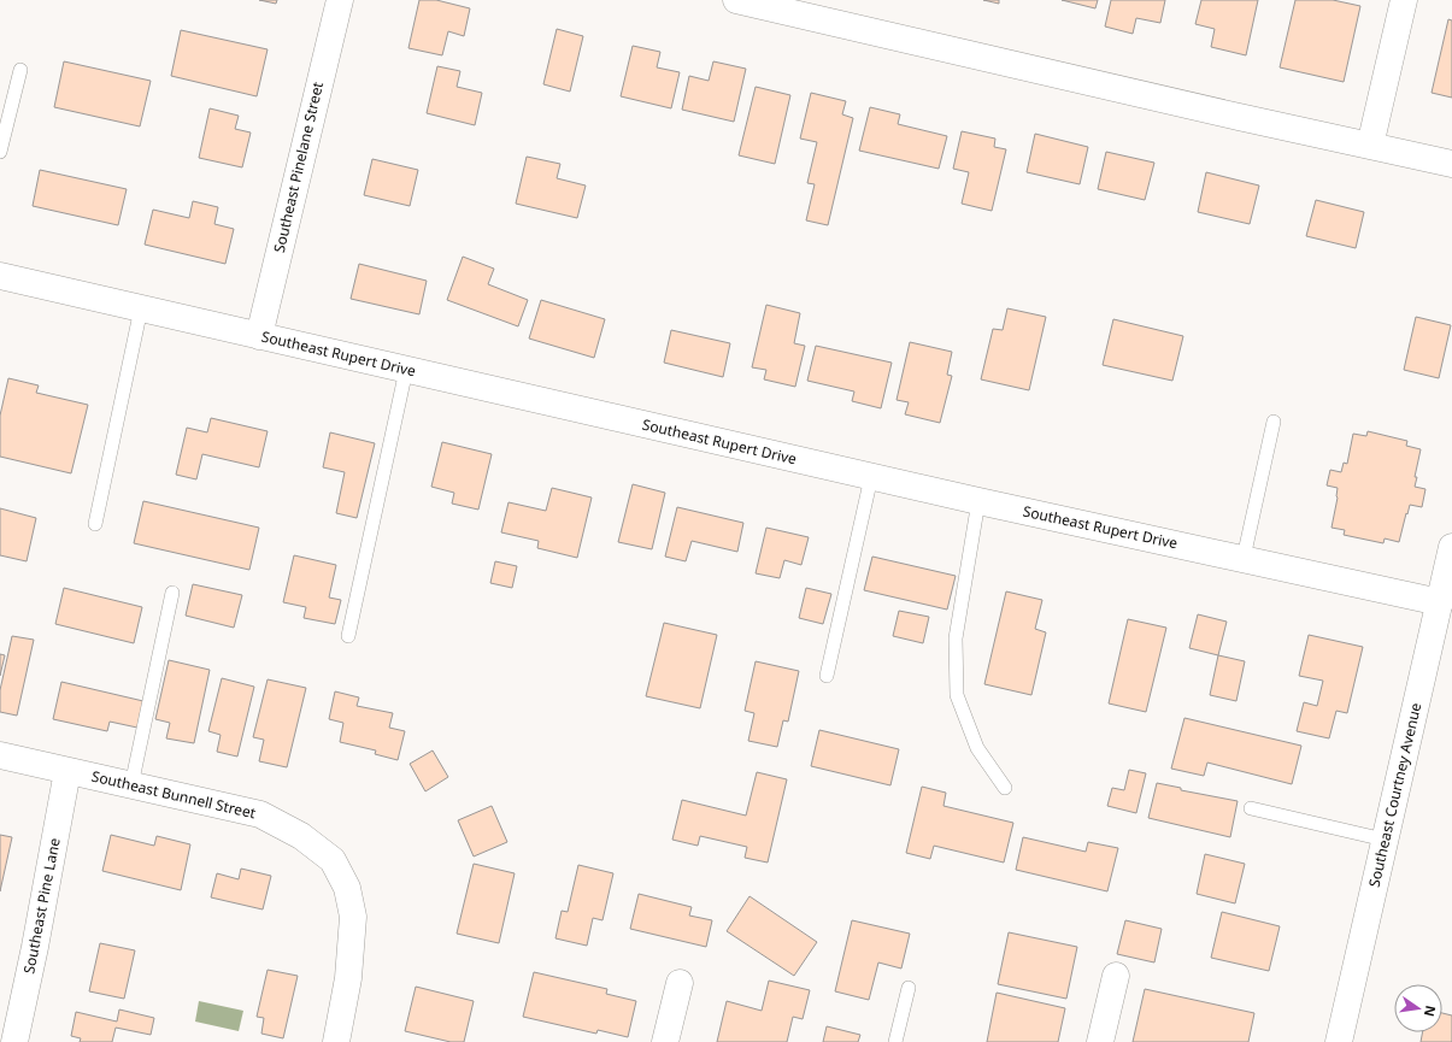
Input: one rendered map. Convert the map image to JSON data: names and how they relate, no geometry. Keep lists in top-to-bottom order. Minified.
{"streets":{"street":["Southeast Pinelane Street","Southeast Rupert Drive","Southeast Bunnell Street","Southeast Courtney Avenue","Southeast Pine Lane"]},"crossings":[["Southeast Pinelane Street","Southeast Rupert Drive"],["Southeast Rupert Drive","Southeast Courtney Avenue"],["Southeast Bunnell Street","Southeast Pine Lane"]],"north":"right"}
